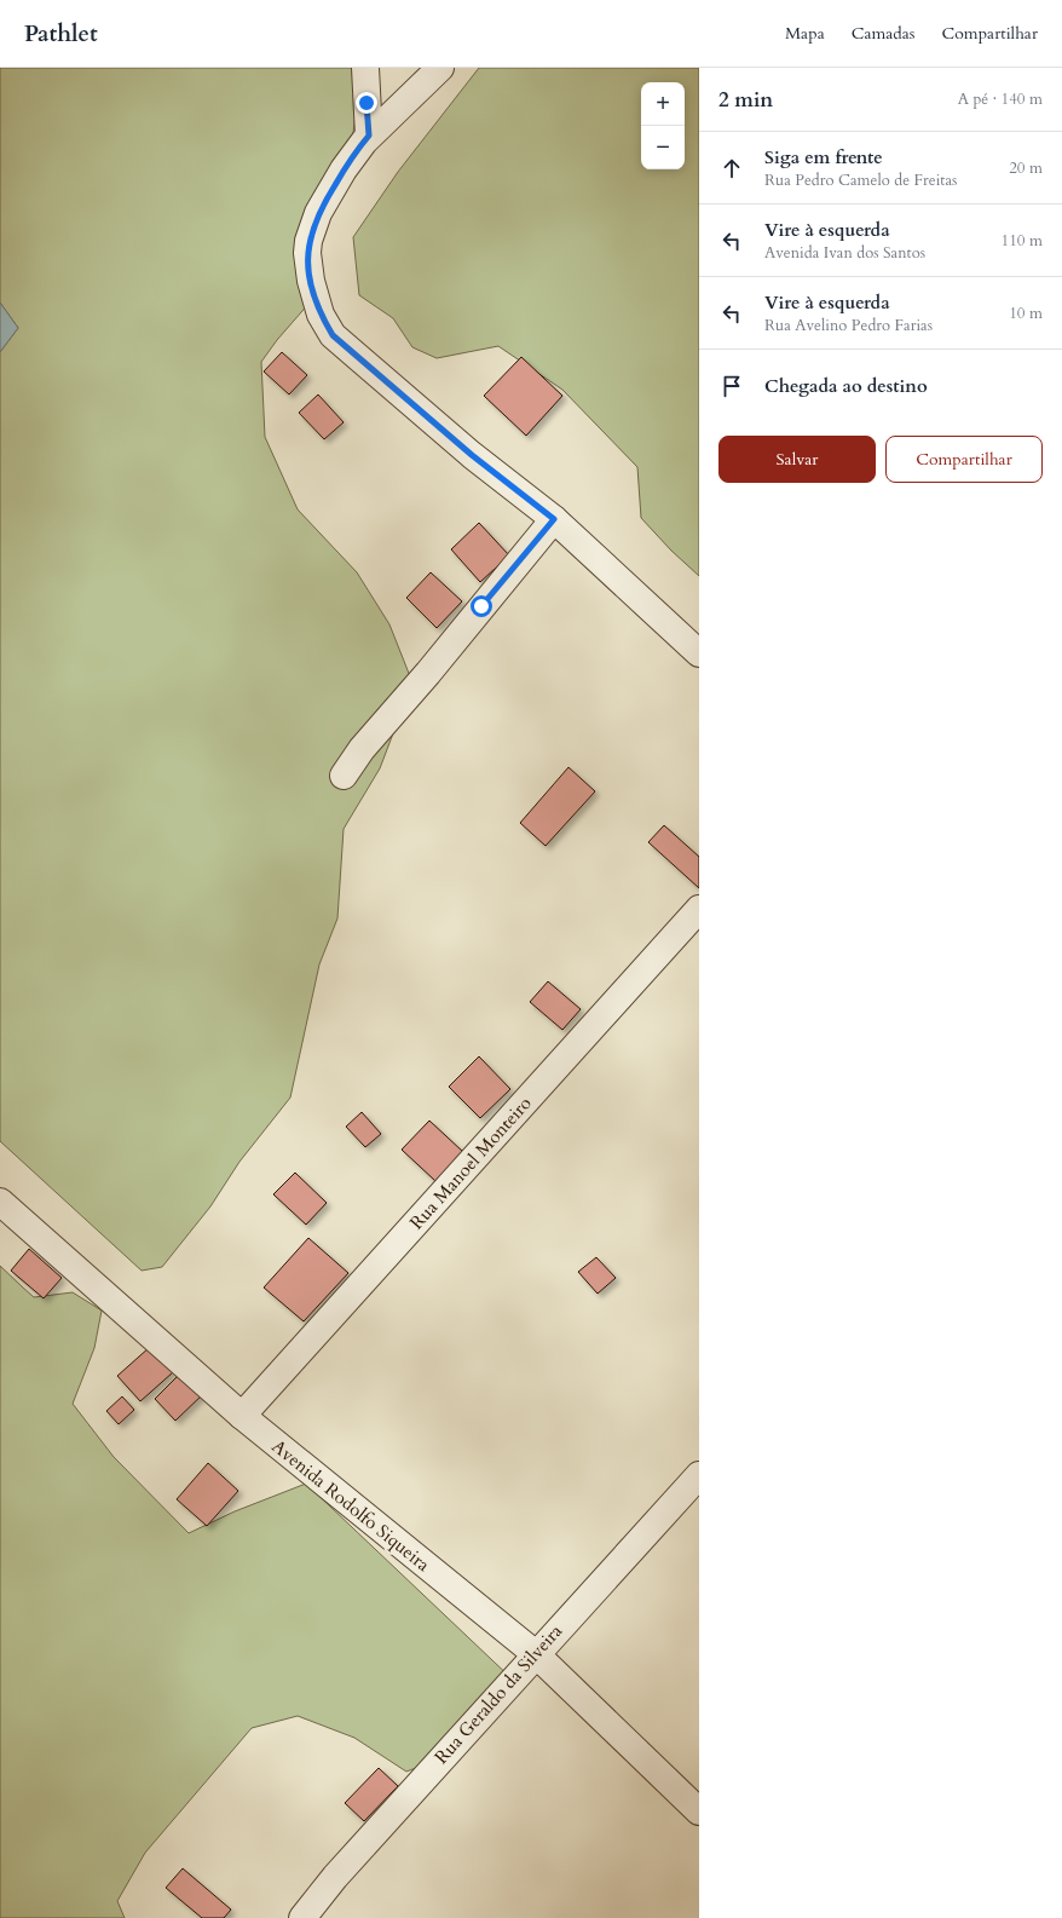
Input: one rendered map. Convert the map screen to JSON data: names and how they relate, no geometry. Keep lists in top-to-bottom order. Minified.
{"streets":{"street":["Rua Manoel Monteiro","Avenida Rodolfo Siqueira","Rua Geraldo da Silveira"]},"crossings":[["Rua Manoel Monteiro","Avenida Rodolfo Siqueira"],["Avenida Rodolfo Siqueira","Rua Geraldo da Silveira"]],"page":{"header":"Pathlet","nav":["Mapa","Camadas","Compartilhar"],"heading":["2 min","A pé · 140 m"],"map_buttons":["+","−"],"list":[["Siga em frente","Rua Pedro Camelo de Freitas","20 m"],["Vire à esquerda","Avenida Ivan dos Santos","110 m"],["Vire à esquerda","Rua Avelino Pedro Farias","10 m"],"Chegada ao destino"],"buttons":["Salvar","Compartilhar"]}}
